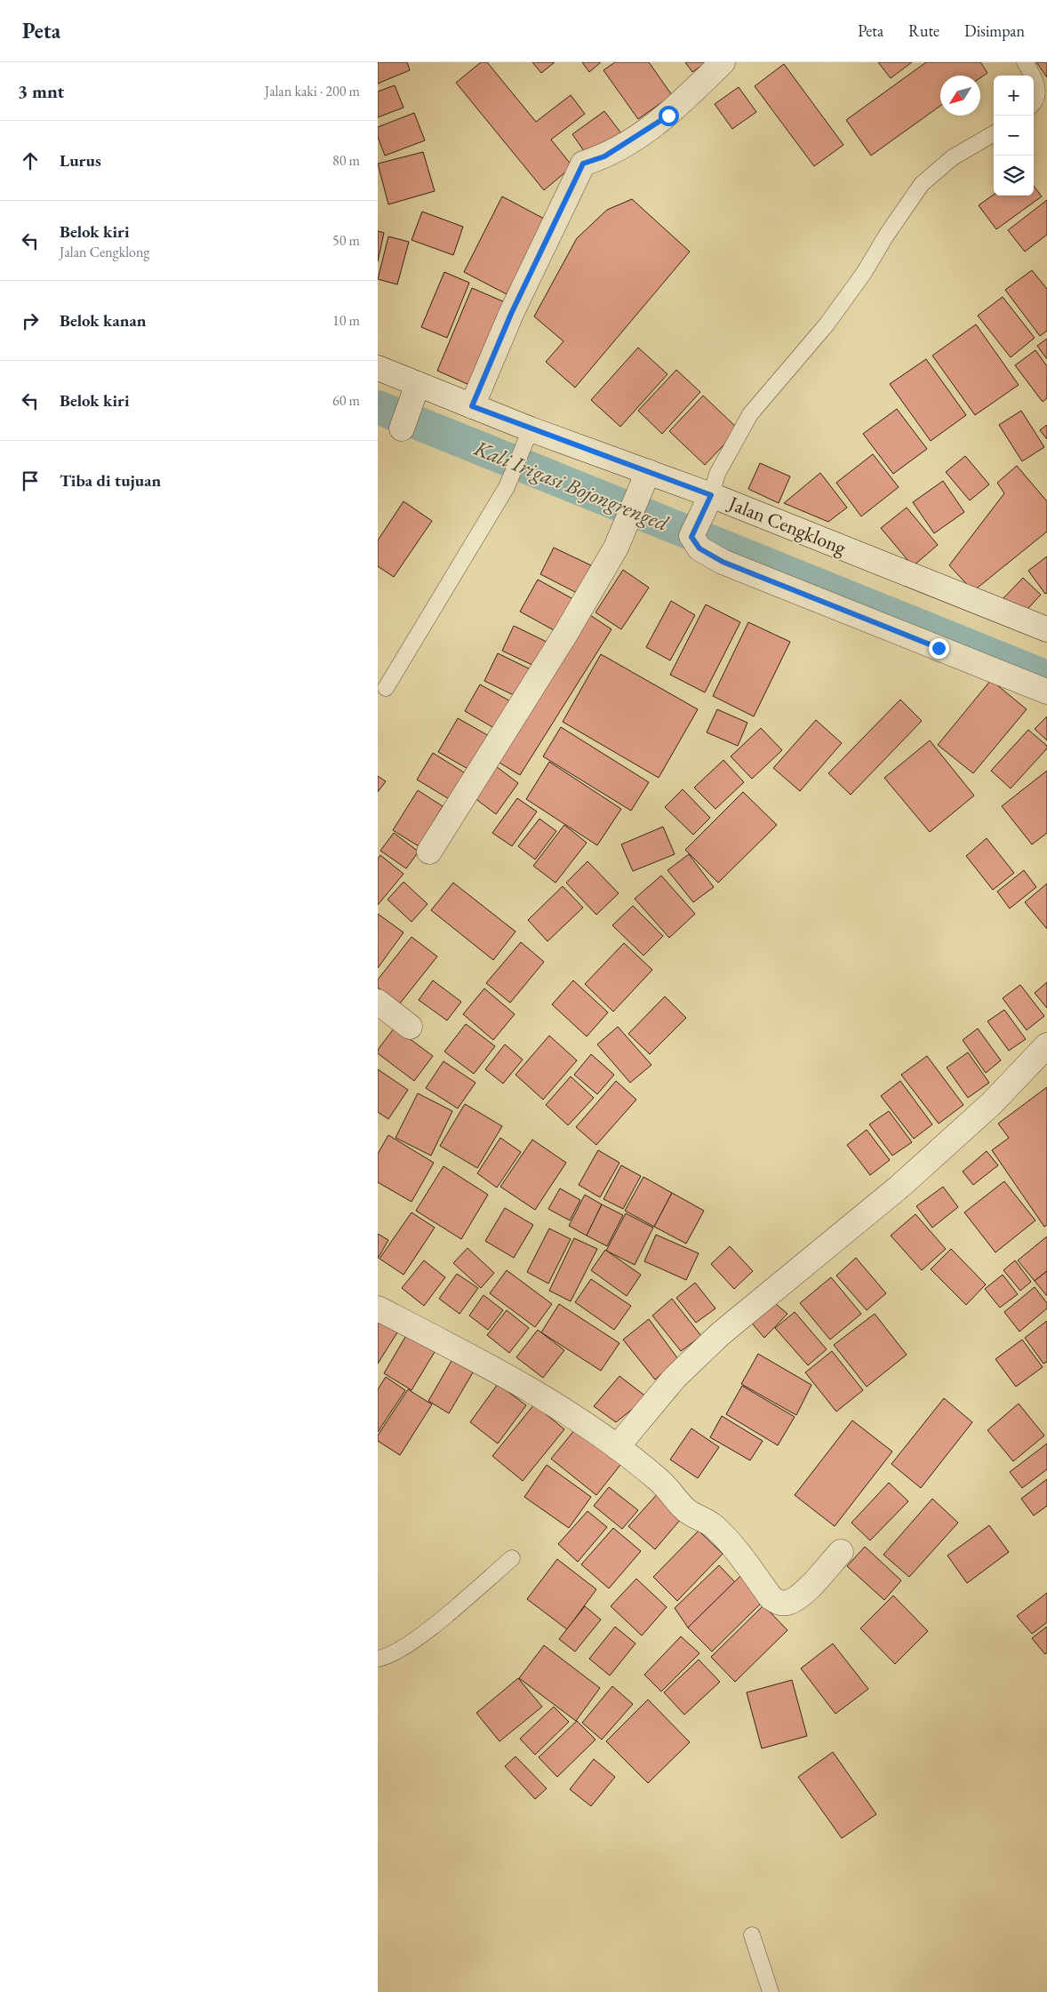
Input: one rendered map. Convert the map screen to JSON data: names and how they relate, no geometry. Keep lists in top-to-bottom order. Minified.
{"streets":{"street":["Jalan Cengklong"]},"water":["Kali Irigasi Bojongrenged"],"north":"bottom left","page":{"header":"Peta","nav":["Peta","Rute","Disimpan"],"heading":["3 mnt","Jalan kaki · 200 m"],"map_buttons":["+","−"],"list":[["Lurus","80 m"],["Belok kiri","Jalan Cengklong","50 m"],["Belok kanan","10 m"],["Belok kiri","60 m"],"Tiba di tujuan"]}}
